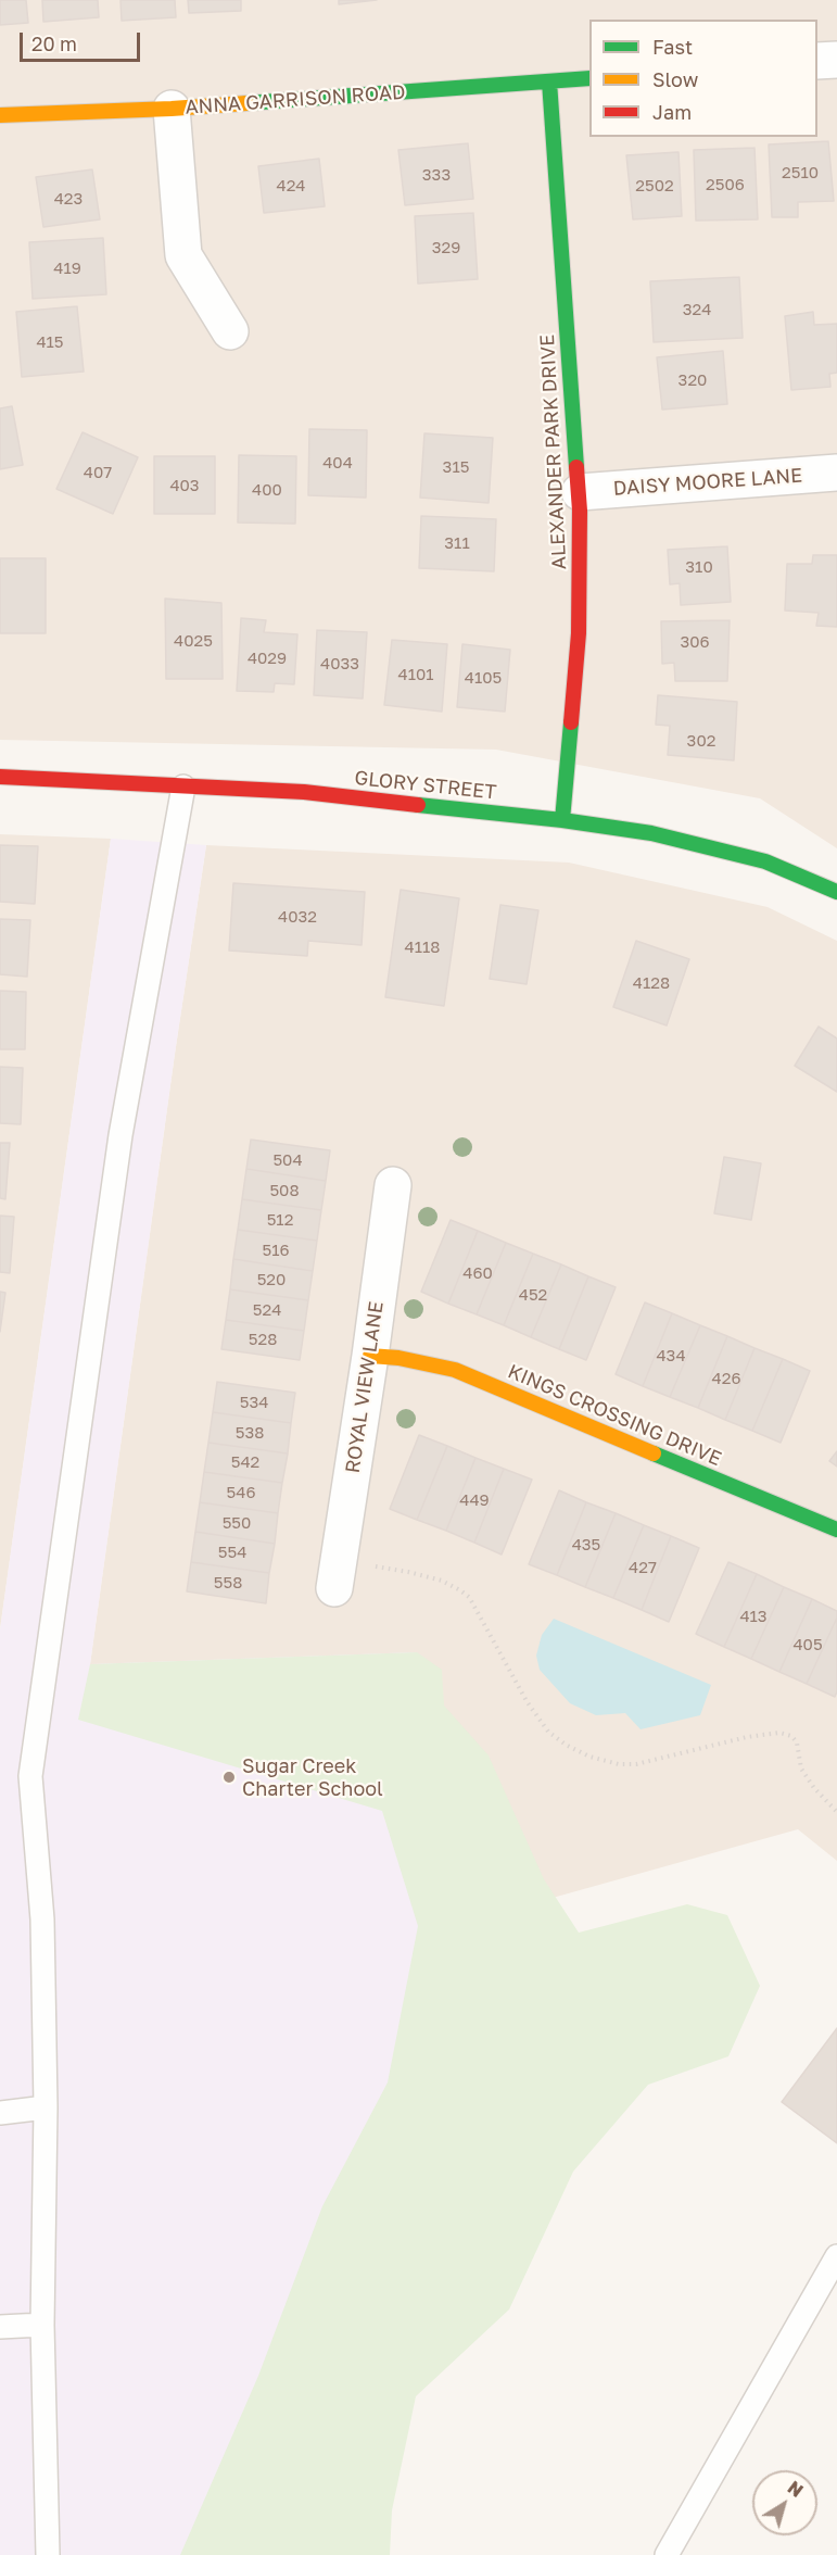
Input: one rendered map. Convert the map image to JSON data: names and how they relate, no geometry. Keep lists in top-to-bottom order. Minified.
{"streets":{"street":["ANNA GARRISON ROAD","ALEXANDER PARK DRIVE","DAISY MOORE LANE","GLORY STREET","ROYAL VIEW LANE","KINGS CROSSING DRIVE"]},"crossings":[["ANNA GARRISON ROAD","ALEXANDER PARK DRIVE"],["ALEXANDER PARK DRIVE","DAISY MOORE LANE"],["ALEXANDER PARK DRIVE","GLORY STREET"],["ROYAL VIEW LANE","KINGS CROSSING DRIVE"]],"places":["Sugar Creek Charter School"],"house_numbers":["2510","333","2506","424","2502","423","329","419","324","415","320","404","315","407","403","400","311","310","4025","306","4029","4033","4101","4105","302","4032","4118","4128","504","508","512","516","460","520","452","524","528","434","426","534","538","542","546","449","550","435","554","427","558","413","405"],"legend":["Fast","Slow","Jam"],"scale_bar":"20 m","north":"top right"}
